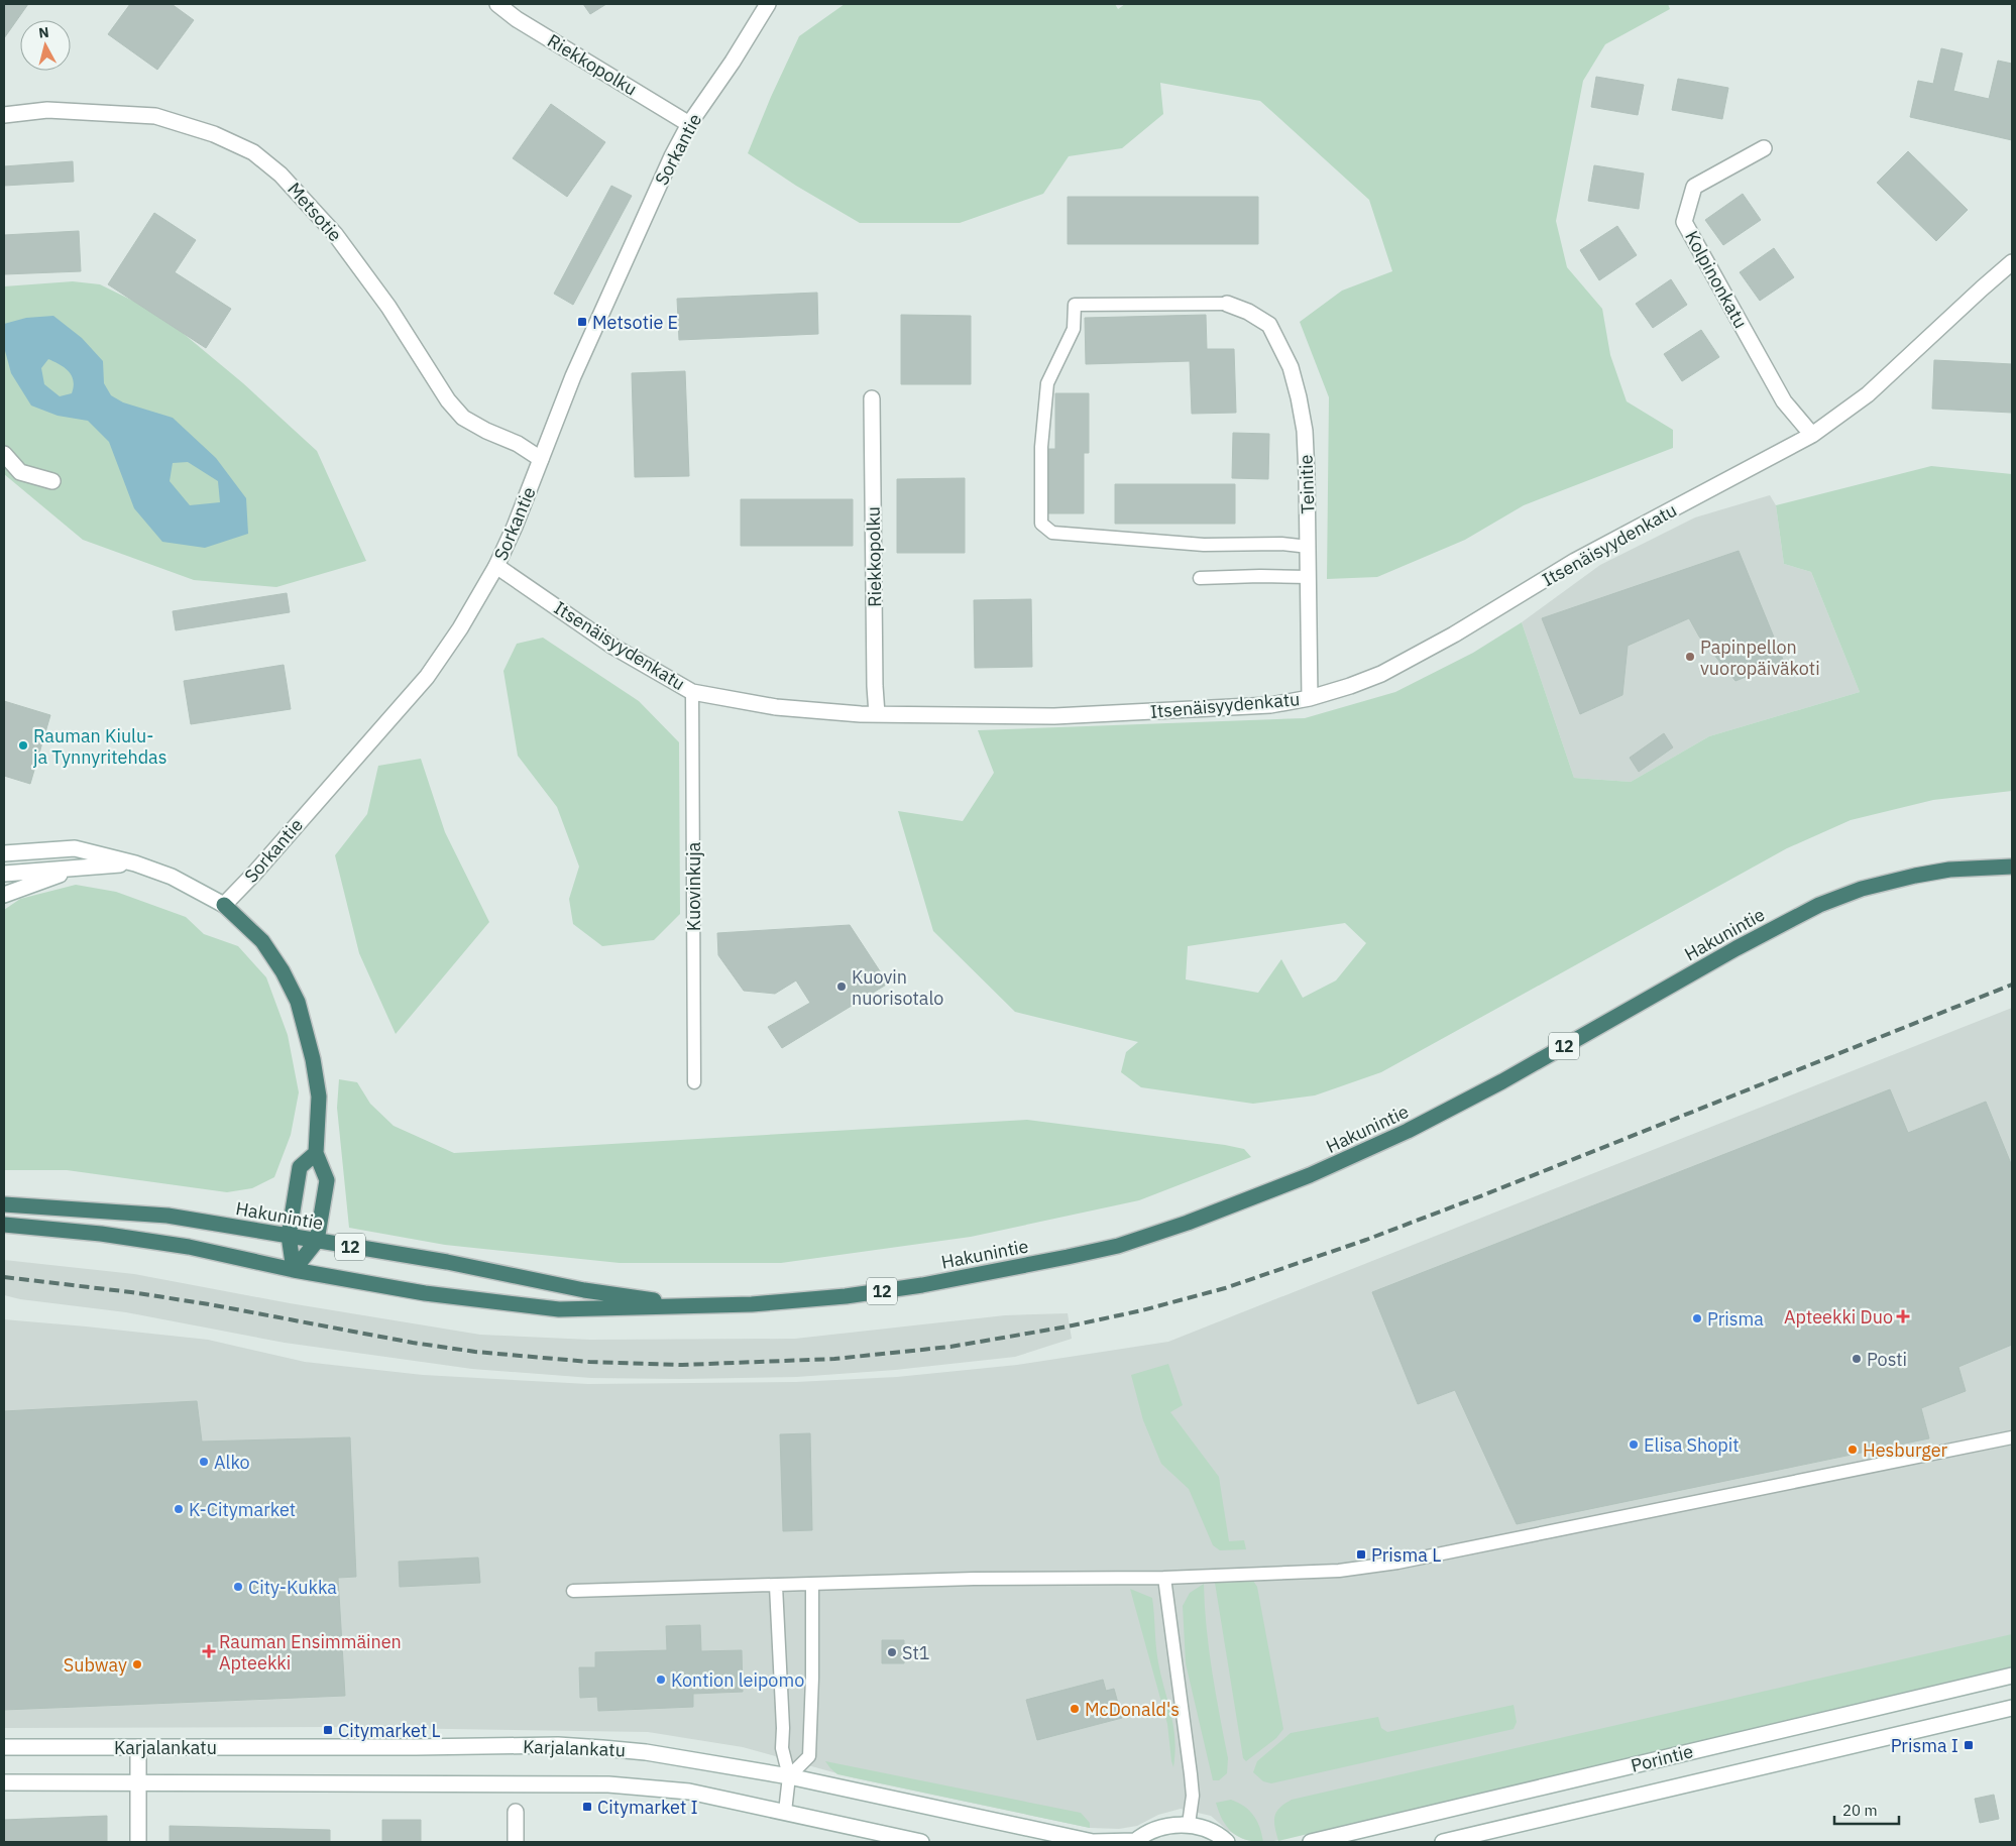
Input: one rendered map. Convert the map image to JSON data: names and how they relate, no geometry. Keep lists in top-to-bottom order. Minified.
{"streets":{"highway":["Hakunintie","12"],"street":["Riekkopolku","Sorkantie","Metsotie","Kolpinonkatu","Teinitie","Itsenäisyydenkatu","Karjalankatu","Porintie"],"lane":["Kuovinkuja"]},"crossings":[["Riekkopolku","Sorkantie"],["Riekkopolku","Itsenäisyydenkatu"],["Sorkantie","Metsotie"],["Sorkantie","Itsenäisyydenkatu"],["Kolpinonkatu","Itsenäisyydenkatu"],["Teinitie","Itsenäisyydenkatu"],["Itsenäisyydenkatu","Kuovinkuja"]],"places":{"transit":["Metsotie E","Prisma L","Citymarket L","Prisma I","Citymarket I"],"other":["Papinpellon vuoropäiväkoti","Rauman Kiulu- ja Tynnyritehdas","Kuovin nuorisotalo","Prisma","Posti","Elisa Shopit","Hesburger","Alko","K-Citymarket","City-Kukka","St1","Subway","Kontion leipomo","McDonald's"],"health":["Apteekki Duo","Rauman Ensimmäinen Apteekki"]},"scale_bar":"20 m","north":"top"}
